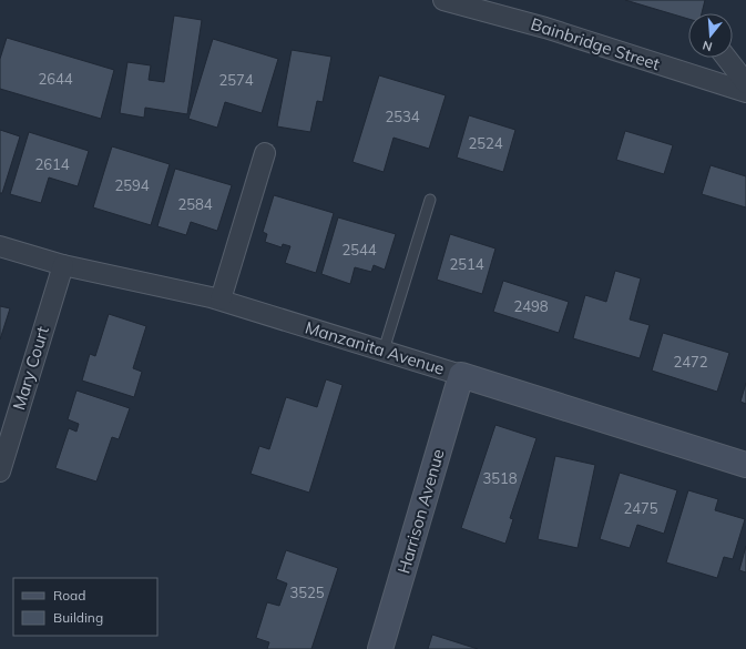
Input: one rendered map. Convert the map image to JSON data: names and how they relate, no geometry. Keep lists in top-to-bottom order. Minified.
{"streets":{"street":["Bainbridge Street","Manzanita Avenue","Mary Court","Harrison Avenue"]},"crossings":[["Manzanita Avenue","Mary Court"],["Manzanita Avenue","Harrison Avenue"]],"house_numbers":["2644","2574","2534","2524","2614","2594","2584","2544","2514","2498","2472","3518","2475","3525"],"legend":["Road","Building"],"north":"bottom"}
